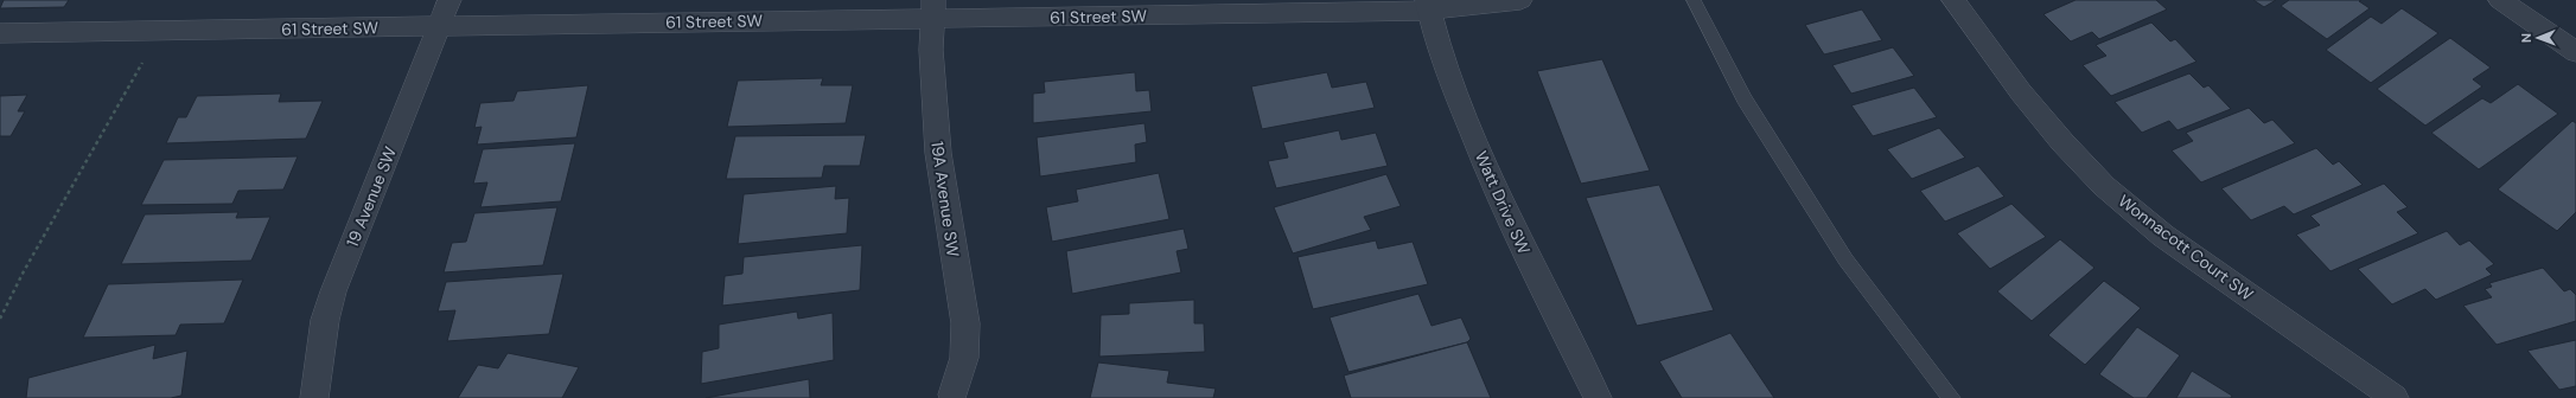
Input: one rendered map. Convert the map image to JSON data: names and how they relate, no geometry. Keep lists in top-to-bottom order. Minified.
{"streets":{"street":["61 Street SW","19 Avenue SW","19A Avenue SW","Watt Drive SW","Wonnacott Court SW"]},"crossings":[["61 Street SW","19 Avenue SW"],["61 Street SW","19A Avenue SW"],["61 Street SW","Watt Drive SW"]],"north":"left"}
